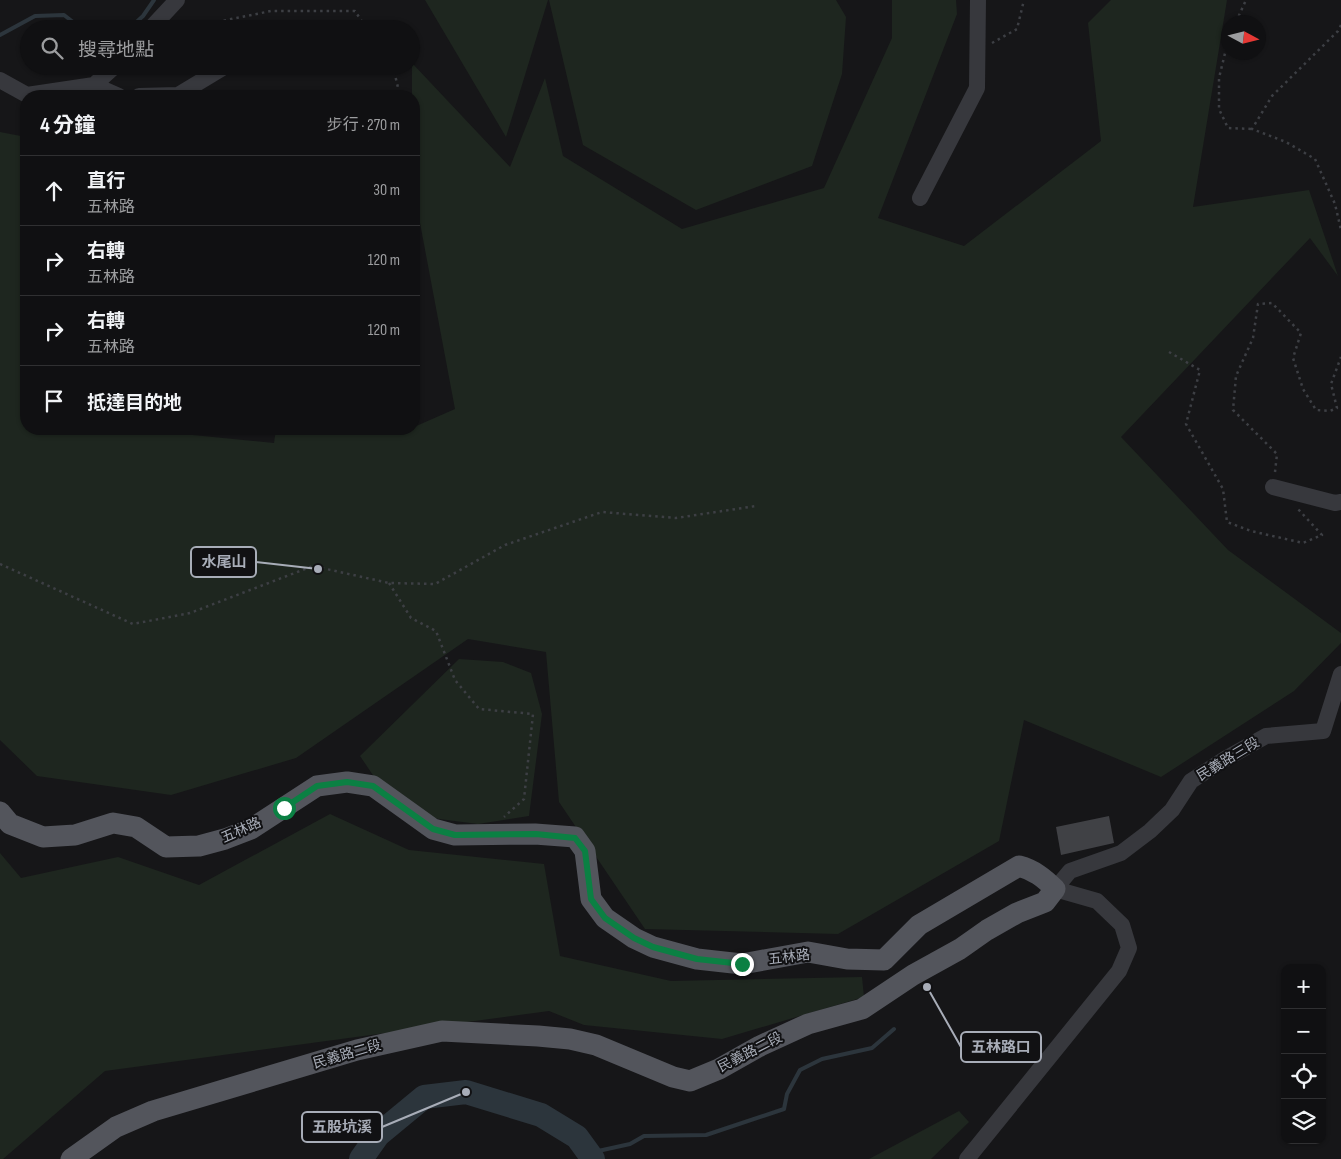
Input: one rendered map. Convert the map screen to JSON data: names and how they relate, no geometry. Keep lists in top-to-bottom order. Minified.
{"streets":{"main road":["五林路","民義路二段"],"street":["民義路三段"]},"crossings":[["民義路三段","五林路"],["民義路三段","民義路二段"],["五林路","民義路二段"]],"places":["水尾山","五林路口","五股坑溪"],"north":"right","page":{"search":"搜尋地點","heading":["4 分鐘","步行 · 270 m"],"list":[["直行","五林路","30 m"],["右轉","五林路","120 m"],["右轉","五林路","120 m"],"抵達目的地"],"map_buttons":["+","−"]}}
